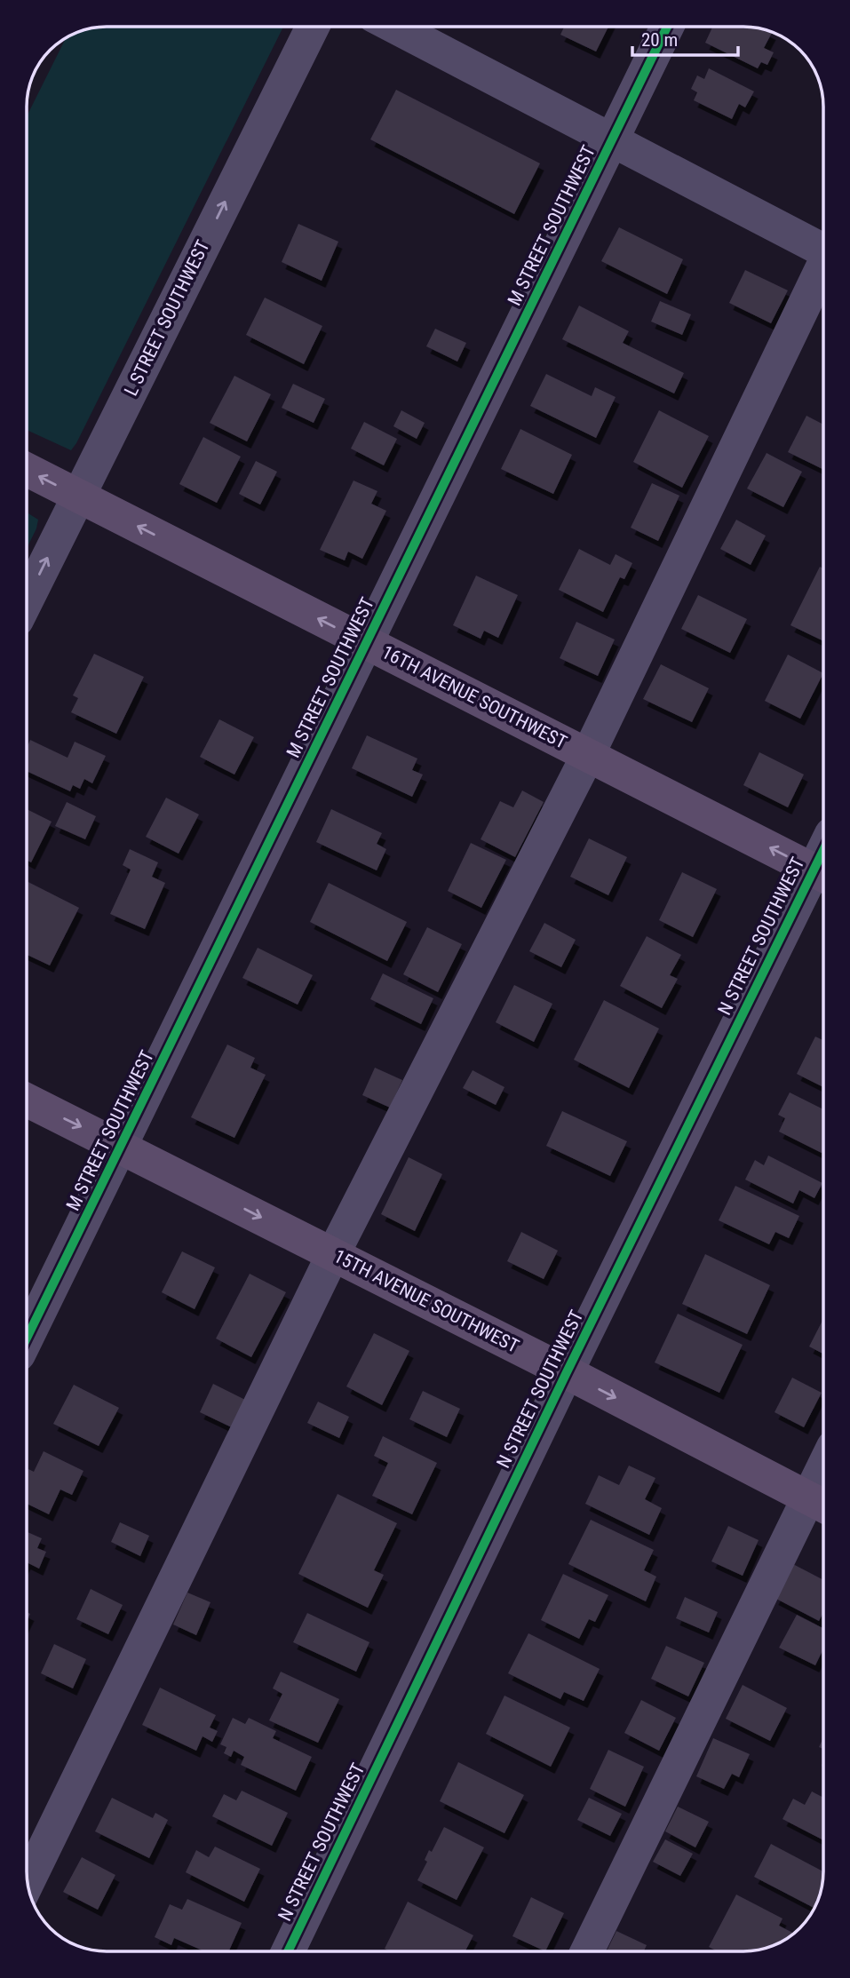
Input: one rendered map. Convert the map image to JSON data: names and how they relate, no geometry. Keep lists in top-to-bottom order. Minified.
{"streets":{"main road":["16TH AVENUE SOUTHWEST","15TH AVENUE SOUTHWEST"],"street":["M STREET SOUTHWEST","L STREET SOUTHWEST","N STREET SOUTHWEST"]},"crossings":[["M STREET SOUTHWEST","16TH AVENUE SOUTHWEST"],["M STREET SOUTHWEST","15TH AVENUE SOUTHWEST"],["L STREET SOUTHWEST","16TH AVENUE SOUTHWEST"],["16TH AVENUE SOUTHWEST","N STREET SOUTHWEST"],["N STREET SOUTHWEST","15TH AVENUE SOUTHWEST"]],"one_way":["L STREET SOUTHWEST","16TH AVENUE SOUTHWEST","15TH AVENUE SOUTHWEST"],"scale_bar":"20 m"}
